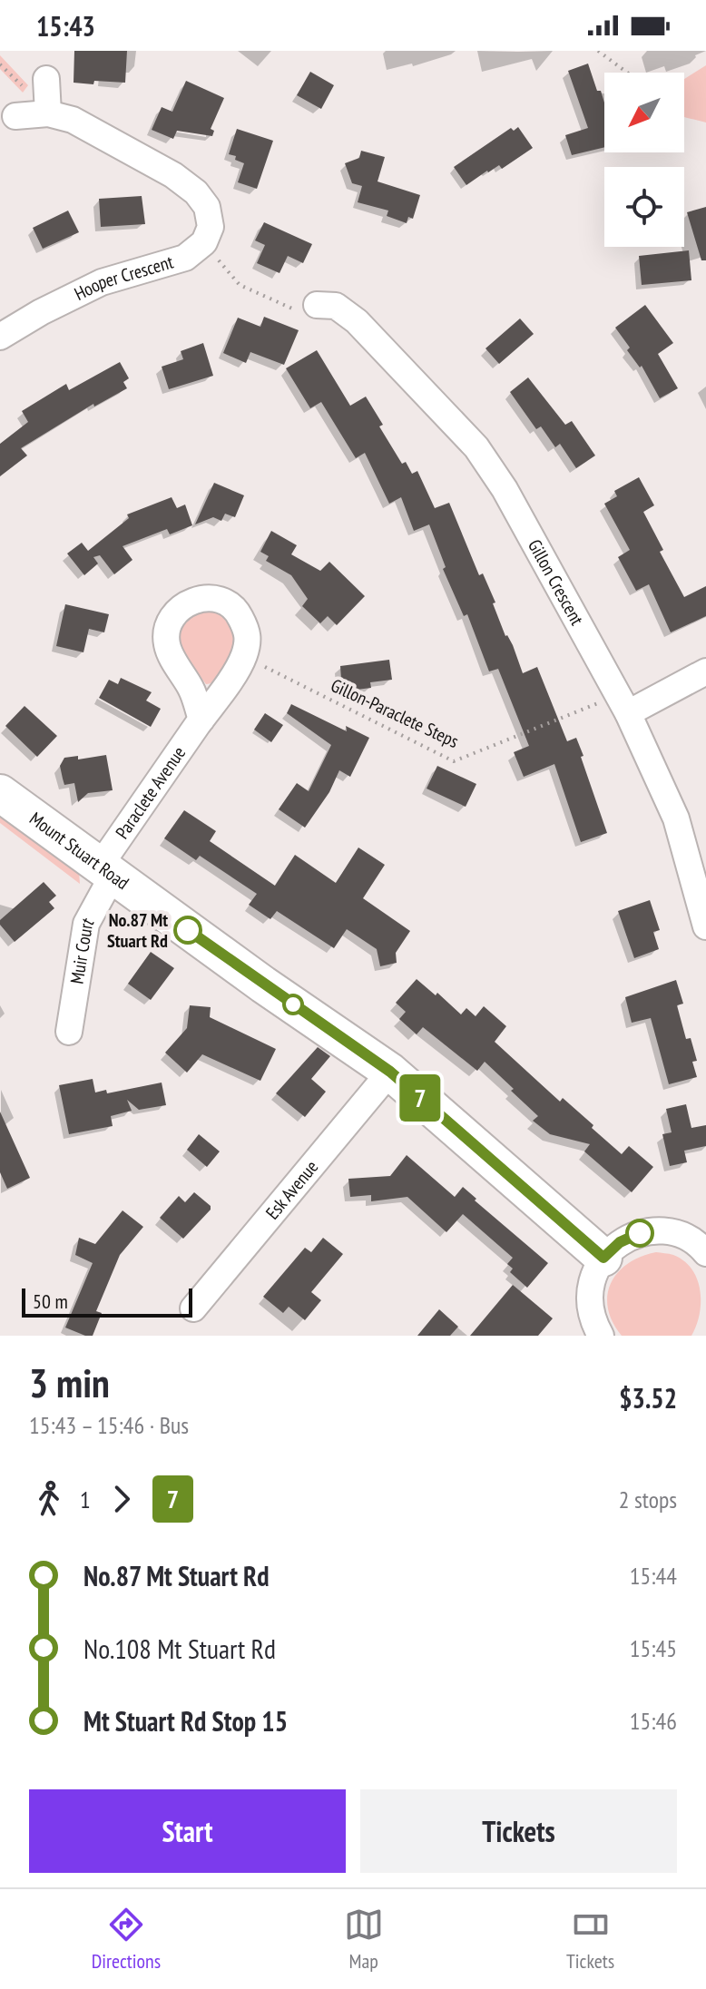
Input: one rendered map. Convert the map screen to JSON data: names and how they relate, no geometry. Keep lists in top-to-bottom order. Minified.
{"streets":{"street":["Hooper Crescent","Gillon Crescent","Paraclete Avenue","Mount Stuart Road","Muir Court","Esk Avenue"],"path":["Gillon-Paraclete Steps"]},"crossings":[["Gillon Crescent","Gillon-Paraclete Steps"],["Gillon-Paraclete Steps","Paraclete Avenue"],["Paraclete Avenue","Mount Stuart Road"],["Paraclete Avenue","Muir Court"],["Mount Stuart Road","Muir Court"],["Mount Stuart Road","Esk Avenue"]],"places":["No.87 Mt Stuart Rd"],"lines":["bus line 7"],"scale_bar":"50 m","north":"bottom left","page":{"status":"15:43","on_map":"7","scale":"50 m","heading":["3 min","15:43 – 15:46 · Bus","$3.52"],"legs":["1","7","2 stops"],"list":[{"name":"No.87 Mt Stuart Rd","value":"15:44"},{"name":"No.108 Mt Stuart Rd","value":"15:45"},{"name":"Mt Stuart Rd Stop 15","value":"15:46"}],"buttons":["Start","Tickets"],"tabs":["Directions","Map","Tickets"]}}
